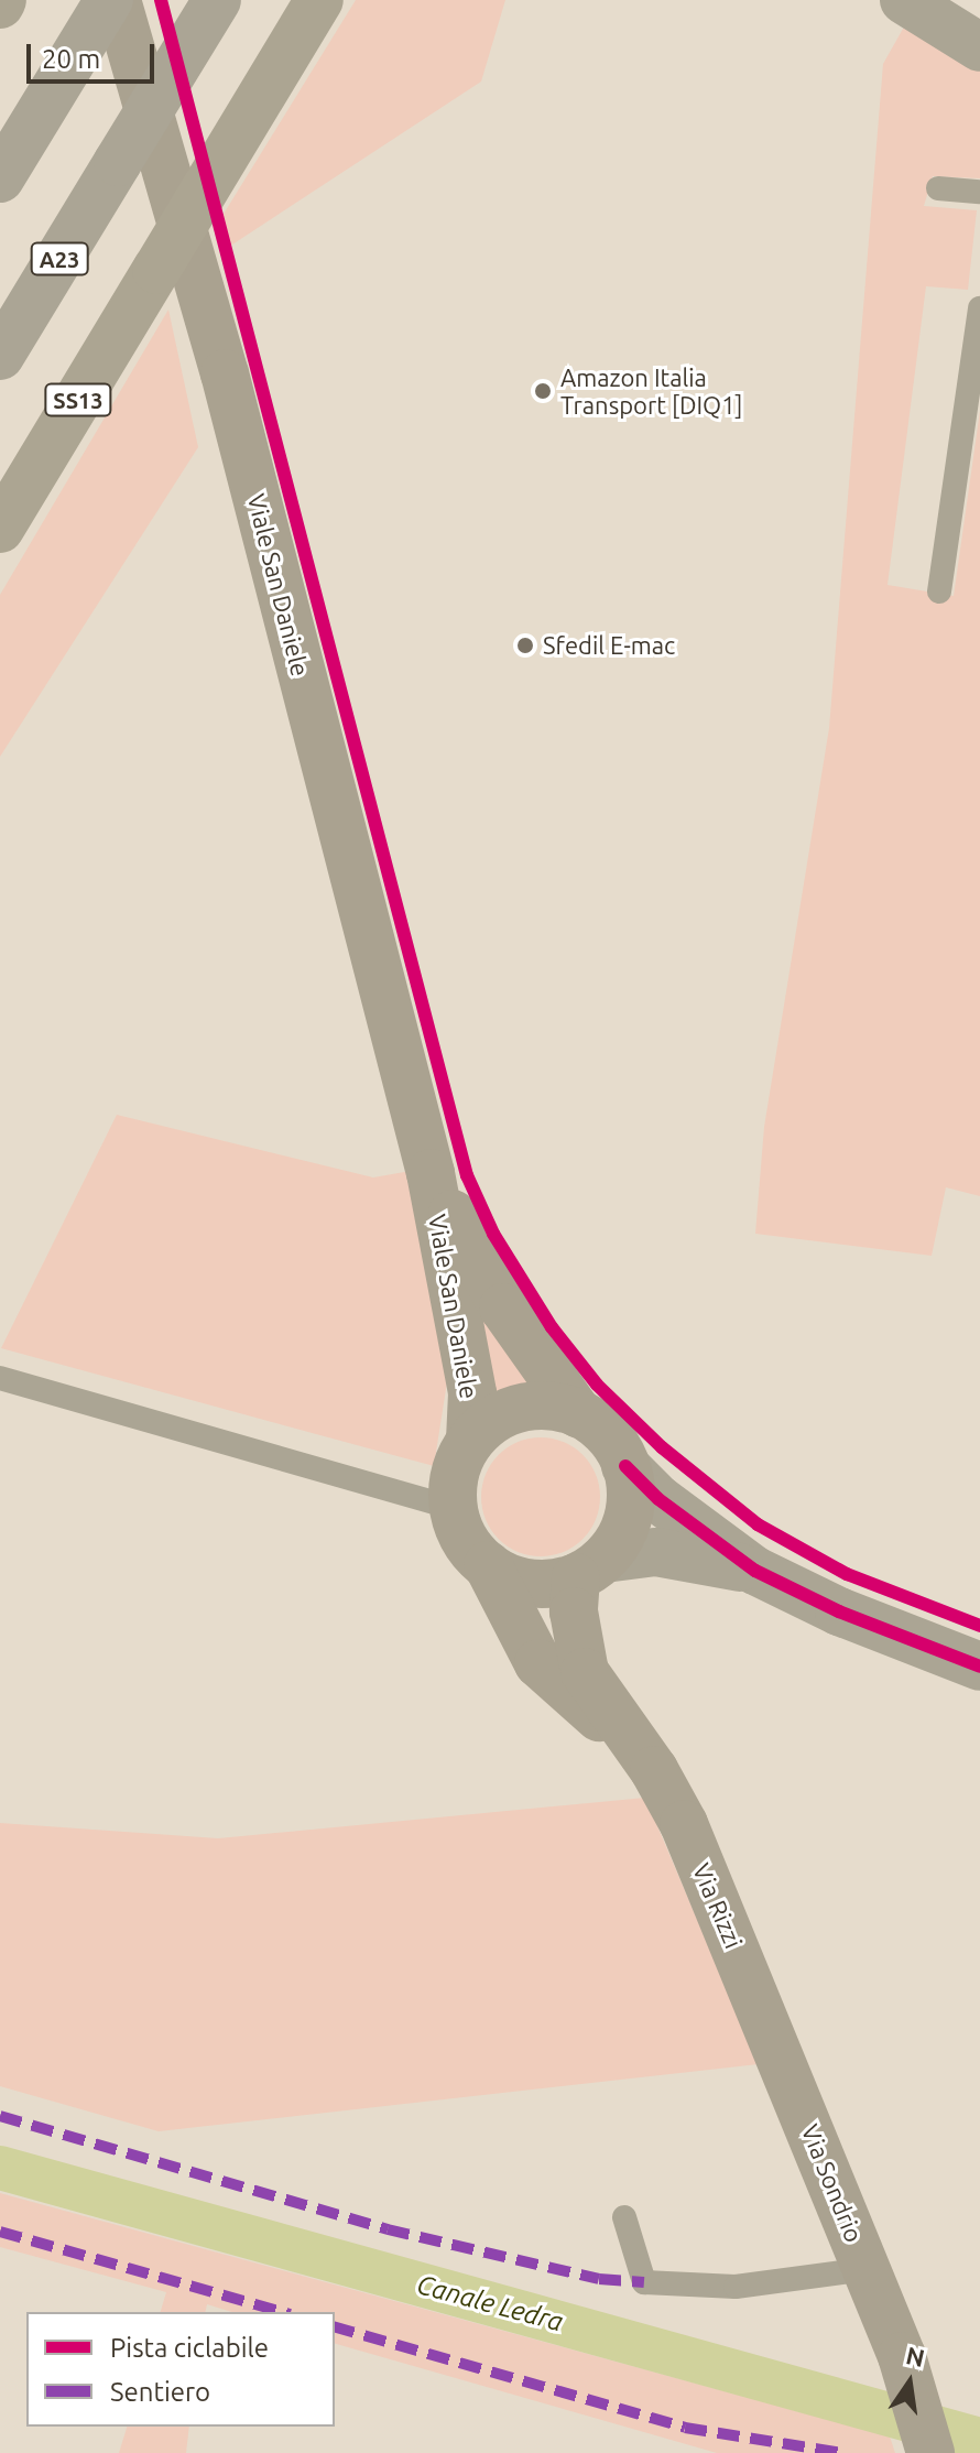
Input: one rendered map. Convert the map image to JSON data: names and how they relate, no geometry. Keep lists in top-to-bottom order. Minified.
{"streets":{"highway":["A23","SS13"],"main road":["Viale San Daniele","Via Rizzi","Via Sondrio"]},"crossings":[["Viale San Daniele","Via Rizzi"],["Via Rizzi","Via Sondrio"]],"water":["Canale Ledra"],"places":["Amazon Italia Transport [DIQ1]","Sfedil E-mac"],"legend":["Pista ciclabile","Sentiero"],"scale_bar":"20 m","north":"top"}
